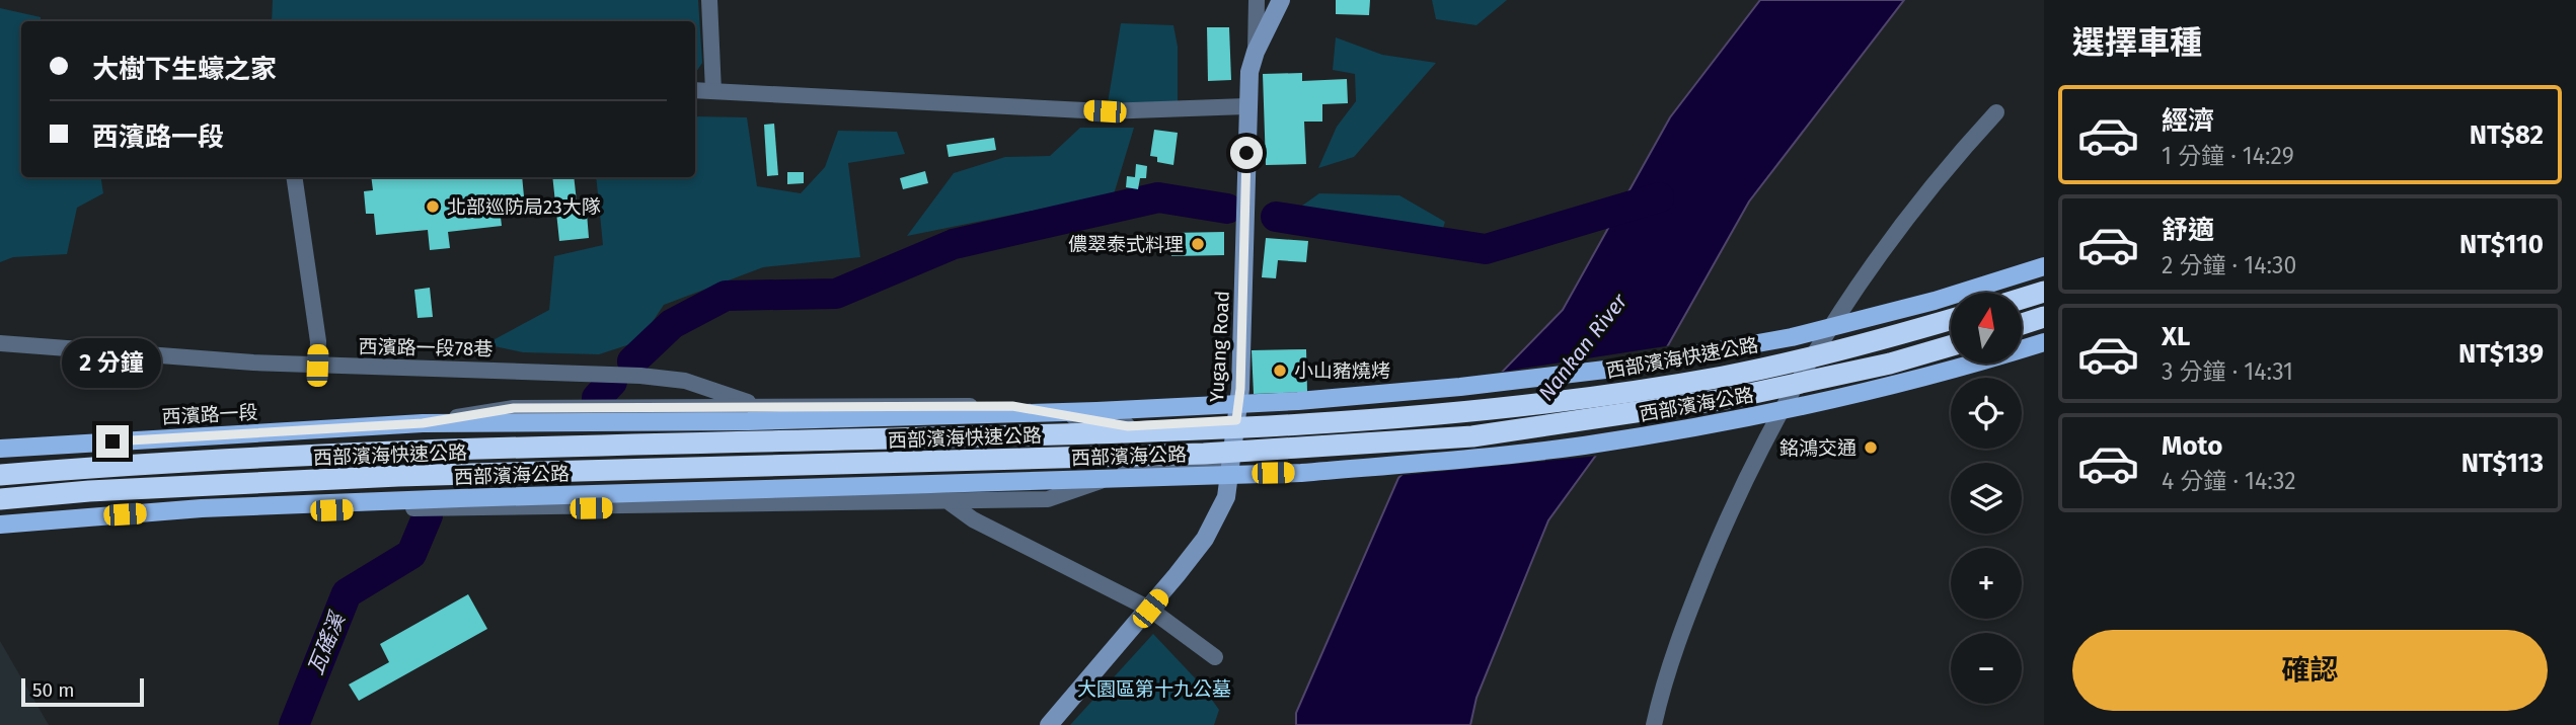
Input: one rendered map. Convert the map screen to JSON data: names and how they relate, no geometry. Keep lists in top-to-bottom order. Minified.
{"streets":{"highway":["西部濱海快速公路"],"main road":["西部濱海公路","西濱路一段"],"street":["Yugang Road","西濱路一段78巷"]},"water":["Nankan River","瓦磘溪"],"parks":["大園區第十九公墓"],"places":["北部巡防局23大隊","儂翠泰式料理","小山豬燒烤","銘鴻交通"],"scale_bar":"50 m","north":"top","page":{"heading":"選擇車種","banner":["大樹下生蠔之家","西濱路一段"],"list":[{"name":"經濟","note":"1 分鐘 · 14:29","value":"NT$82"},{"name":"舒適","note":"2 分鐘 · 14:30","value":"NT$110"},{"name":"XL","note":"3 分鐘 · 14:31","value":"NT$139"},{"name":"Moto","note":"4 分鐘 · 14:32","value":"NT$113"}],"map_buttons":["+","−"],"bubble":"2 分鐘","buttons":"確認","scale":"50 m"}}
